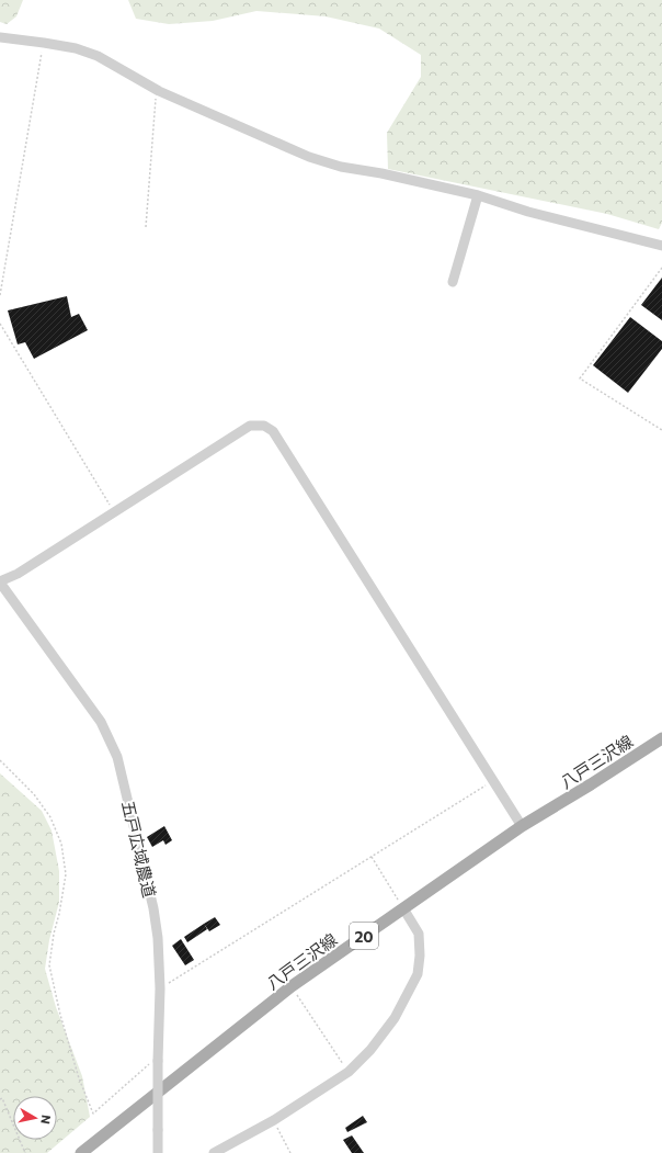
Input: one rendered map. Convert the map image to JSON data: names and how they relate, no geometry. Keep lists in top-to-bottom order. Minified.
{"streets":{"main road":["八戸三沢線","20"],"street":["五戸広域農道"]},"north":"right"}
